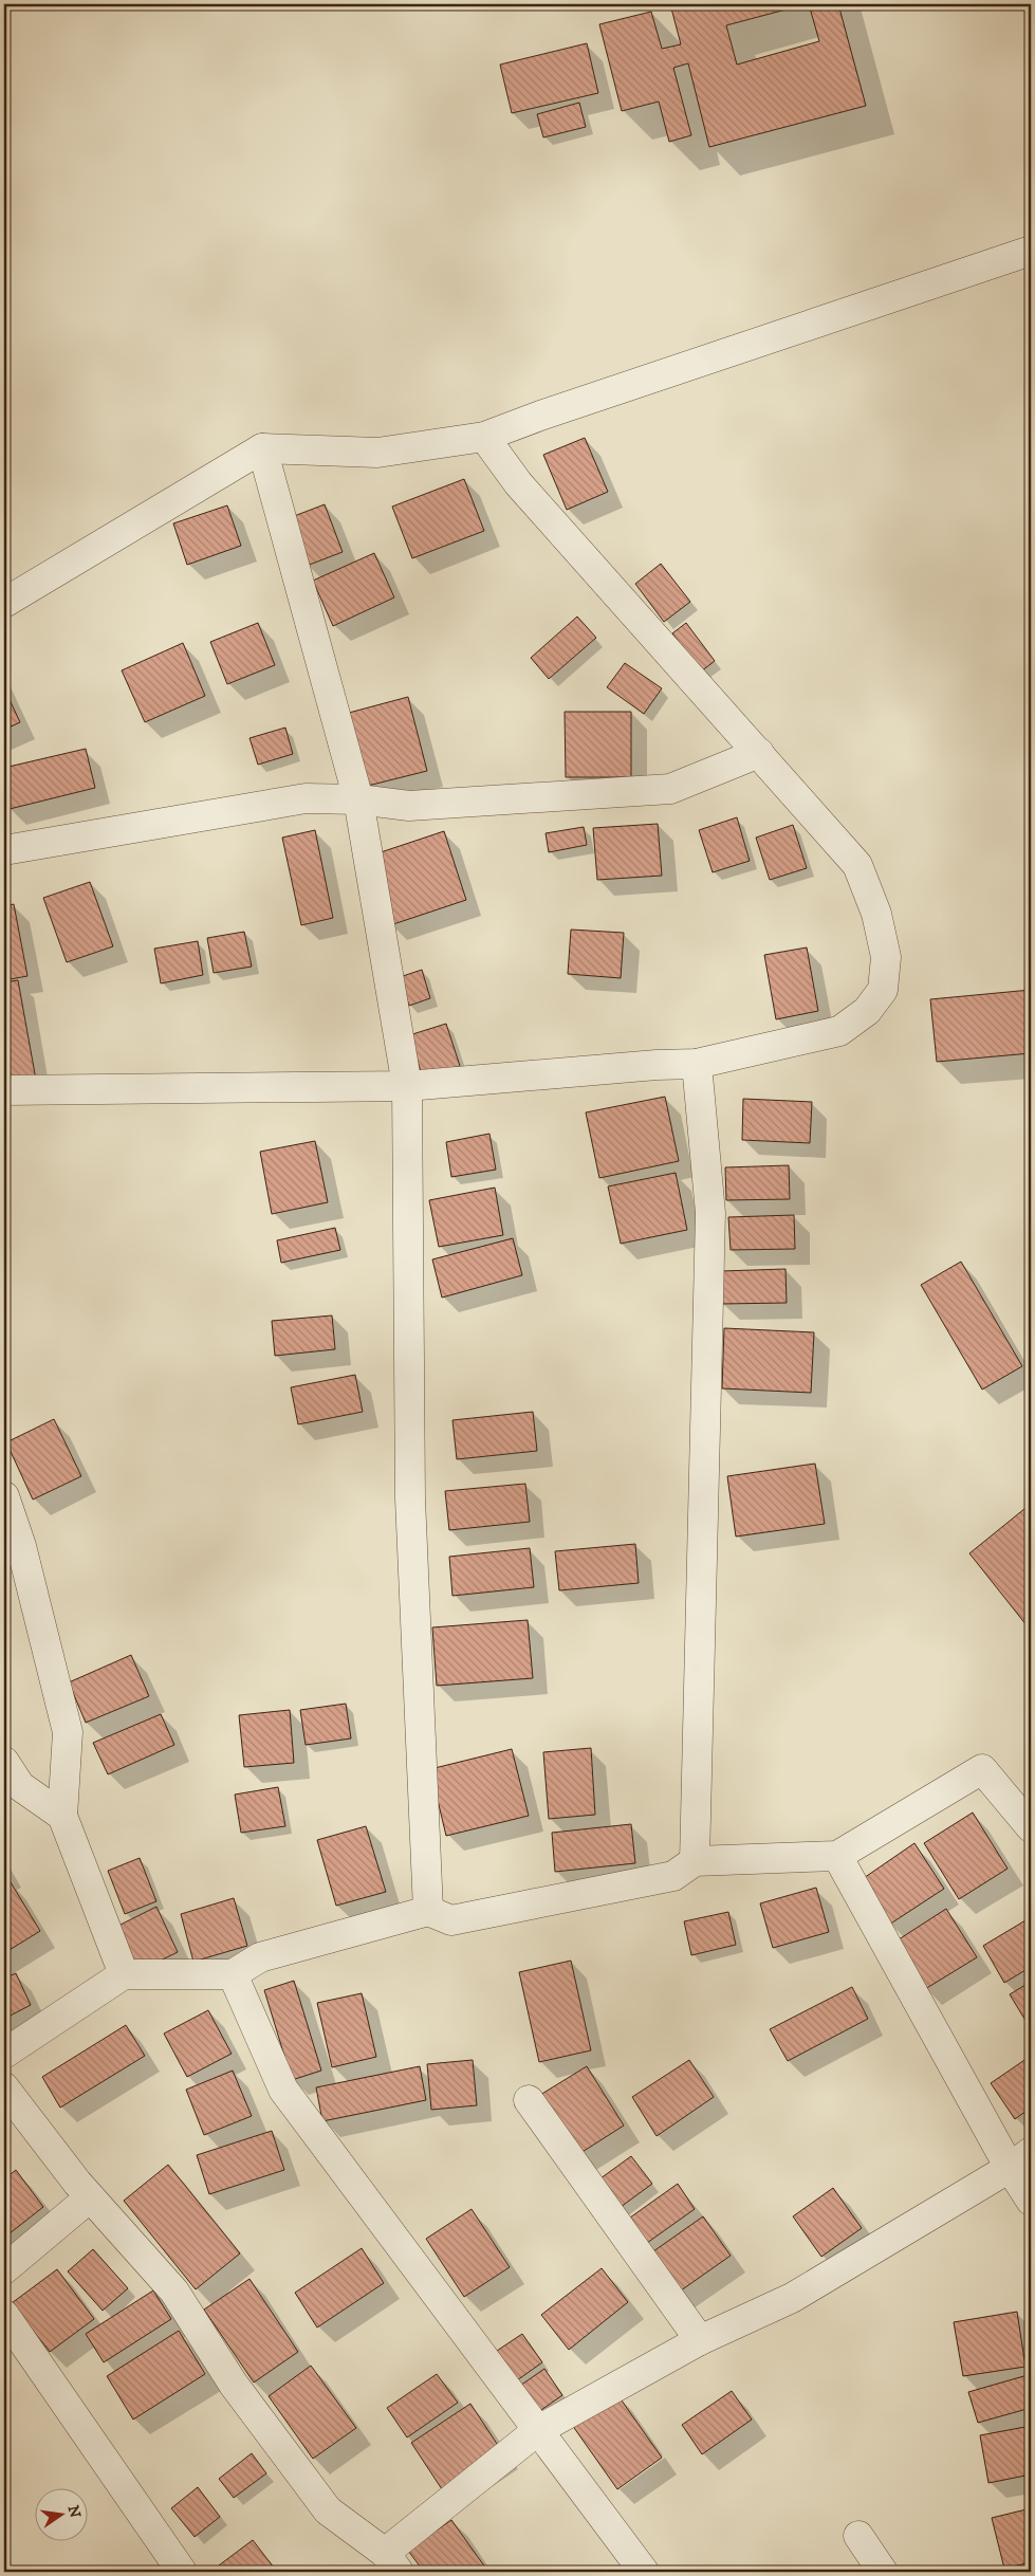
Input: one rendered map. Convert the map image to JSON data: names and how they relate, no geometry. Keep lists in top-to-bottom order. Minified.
{"north":"right"}
